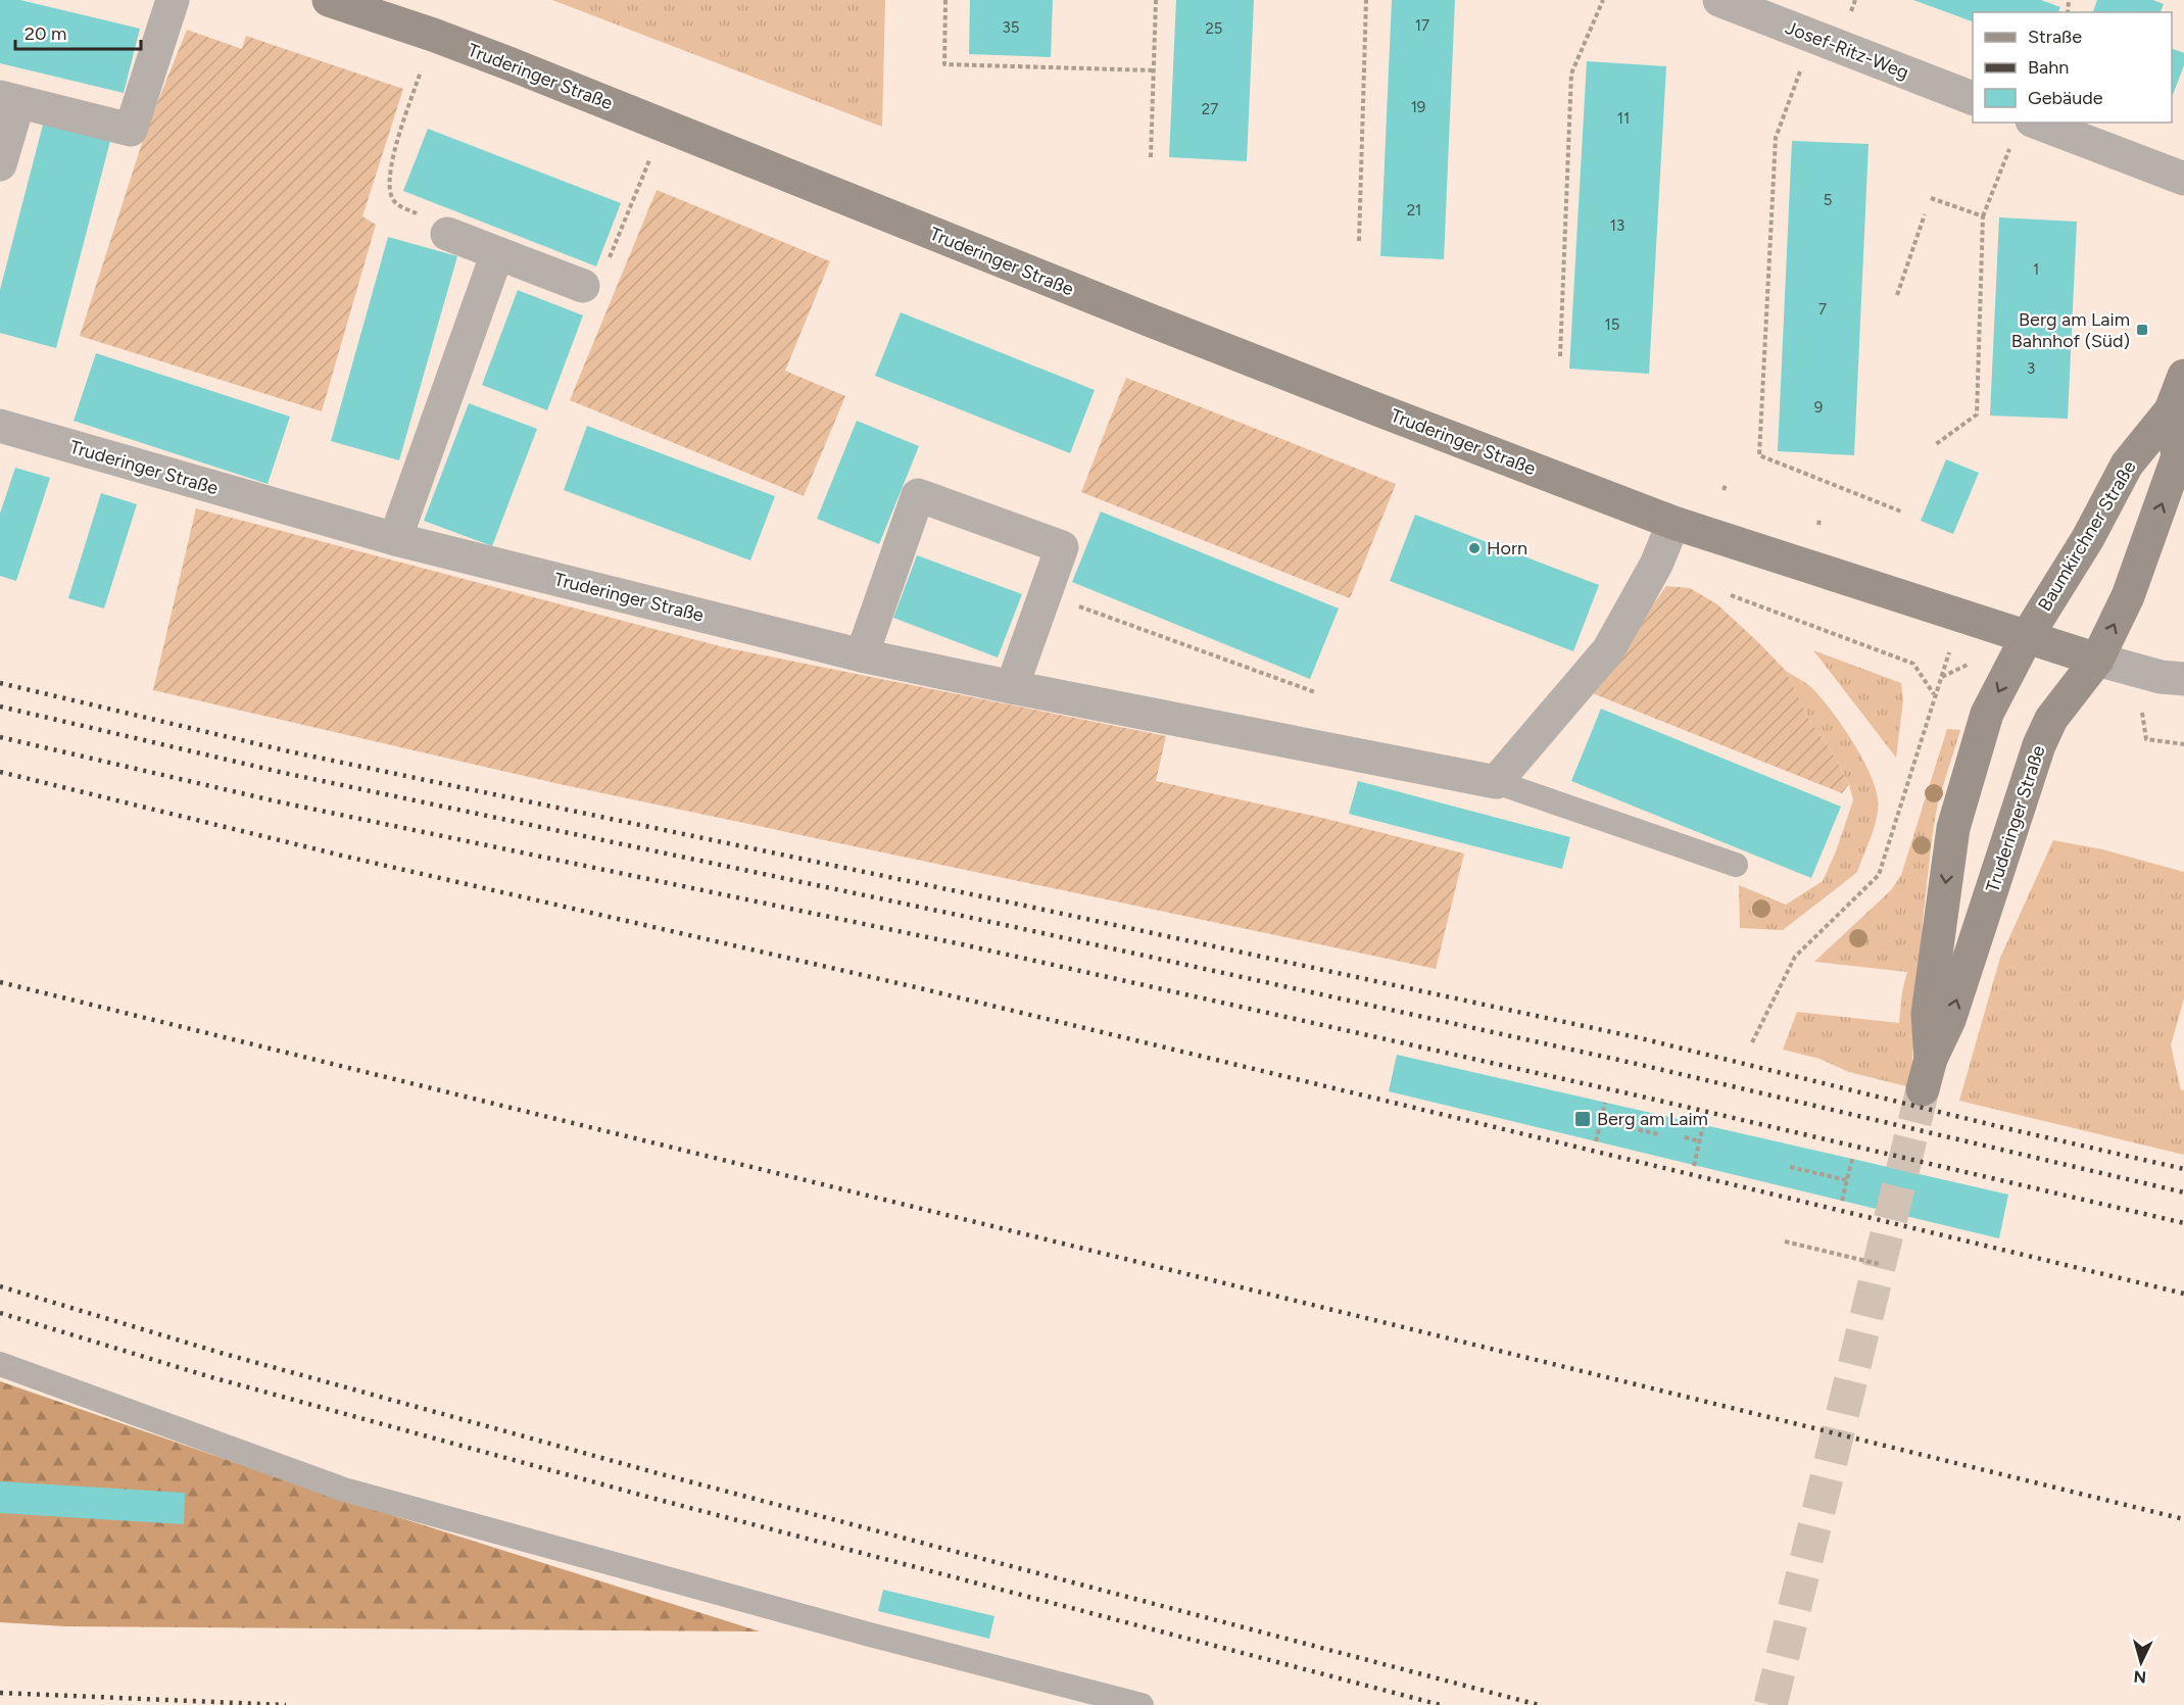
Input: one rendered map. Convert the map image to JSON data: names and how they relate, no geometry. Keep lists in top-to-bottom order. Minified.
{"streets":{"street":["Josef-Ritz-Weg","Truderinger Straße","Baumkirchner Straße"]},"crossings":[["Truderinger Straße","Baumkirchner Straße"]],"places":{"transit":["Berg am Laim Bahnhof (Süd)","Berg am Laim"],"other":["Horn"]},"house_numbers":["17","35","25","19","27","11","5","21","13","1","7","15","3","9"],"legend":["Straße","Bahn","Gebäude"],"scale_bar":"20 m","north":"bottom"}
